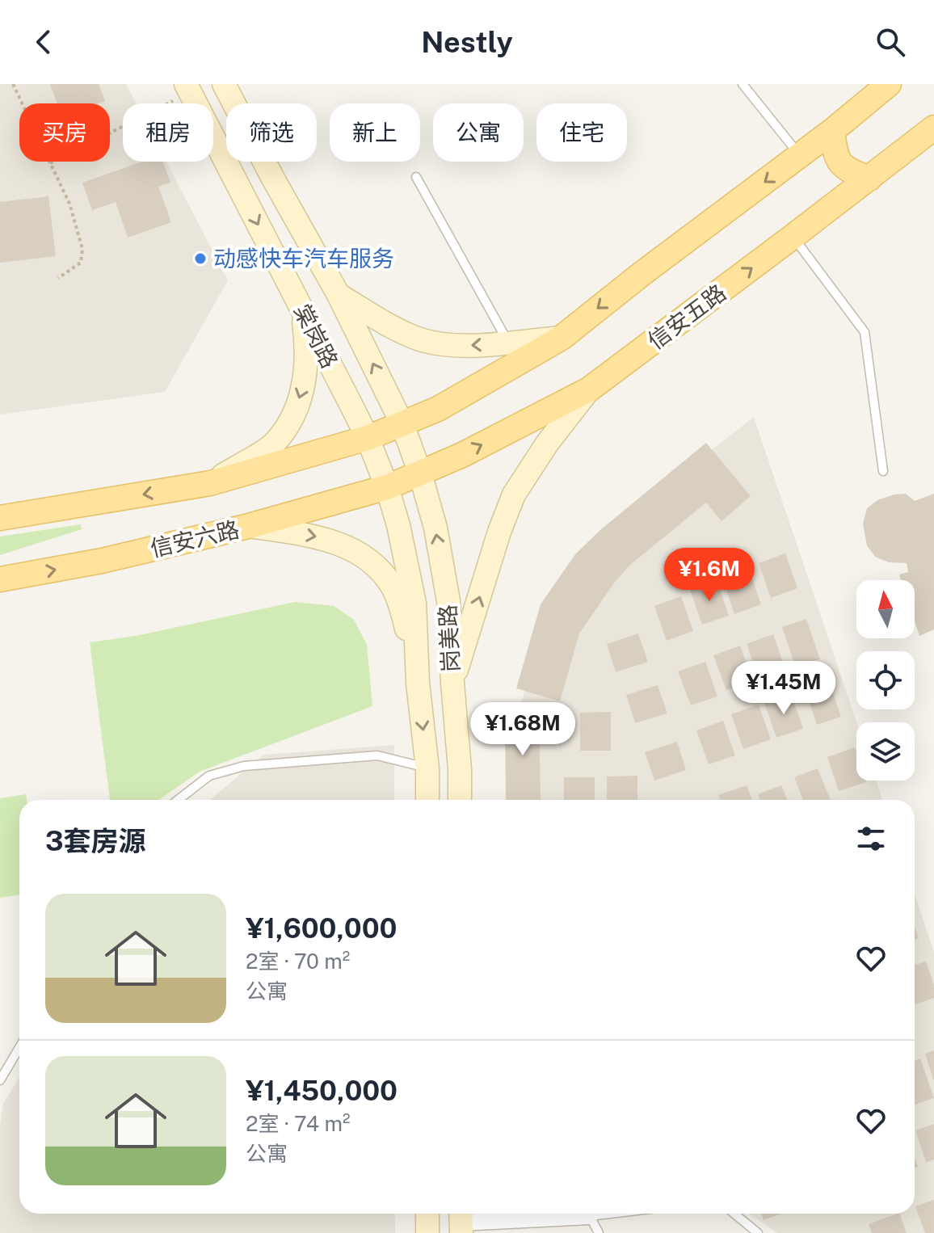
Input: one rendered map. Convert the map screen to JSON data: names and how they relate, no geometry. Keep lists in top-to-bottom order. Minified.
{"streets":{"main road":["信安五路","棠岗路","信安六路","岗美路"]},"crossings":[["信安五路","棠岗路"],["信安五路","信安六路"],["信安五路","岗美路"],["棠岗路","信安六路"],["棠岗路","岗美路"],["信安六路","岗美路"]],"places":["动感快车汽车服务"],"north":"top","page":{"header":"Nestly","chip":["买房","租房","筛选","新上","公寓","住宅"],"price":["¥1.6M","¥1.45M","¥1.68M"],"heading":"3套房源","list":[{"name":"¥1,600,000","note":"2室 · 70 m² · 公寓"},{"name":"¥1,450,000","note":"2室 · 74 m² · 公寓"}]}}
